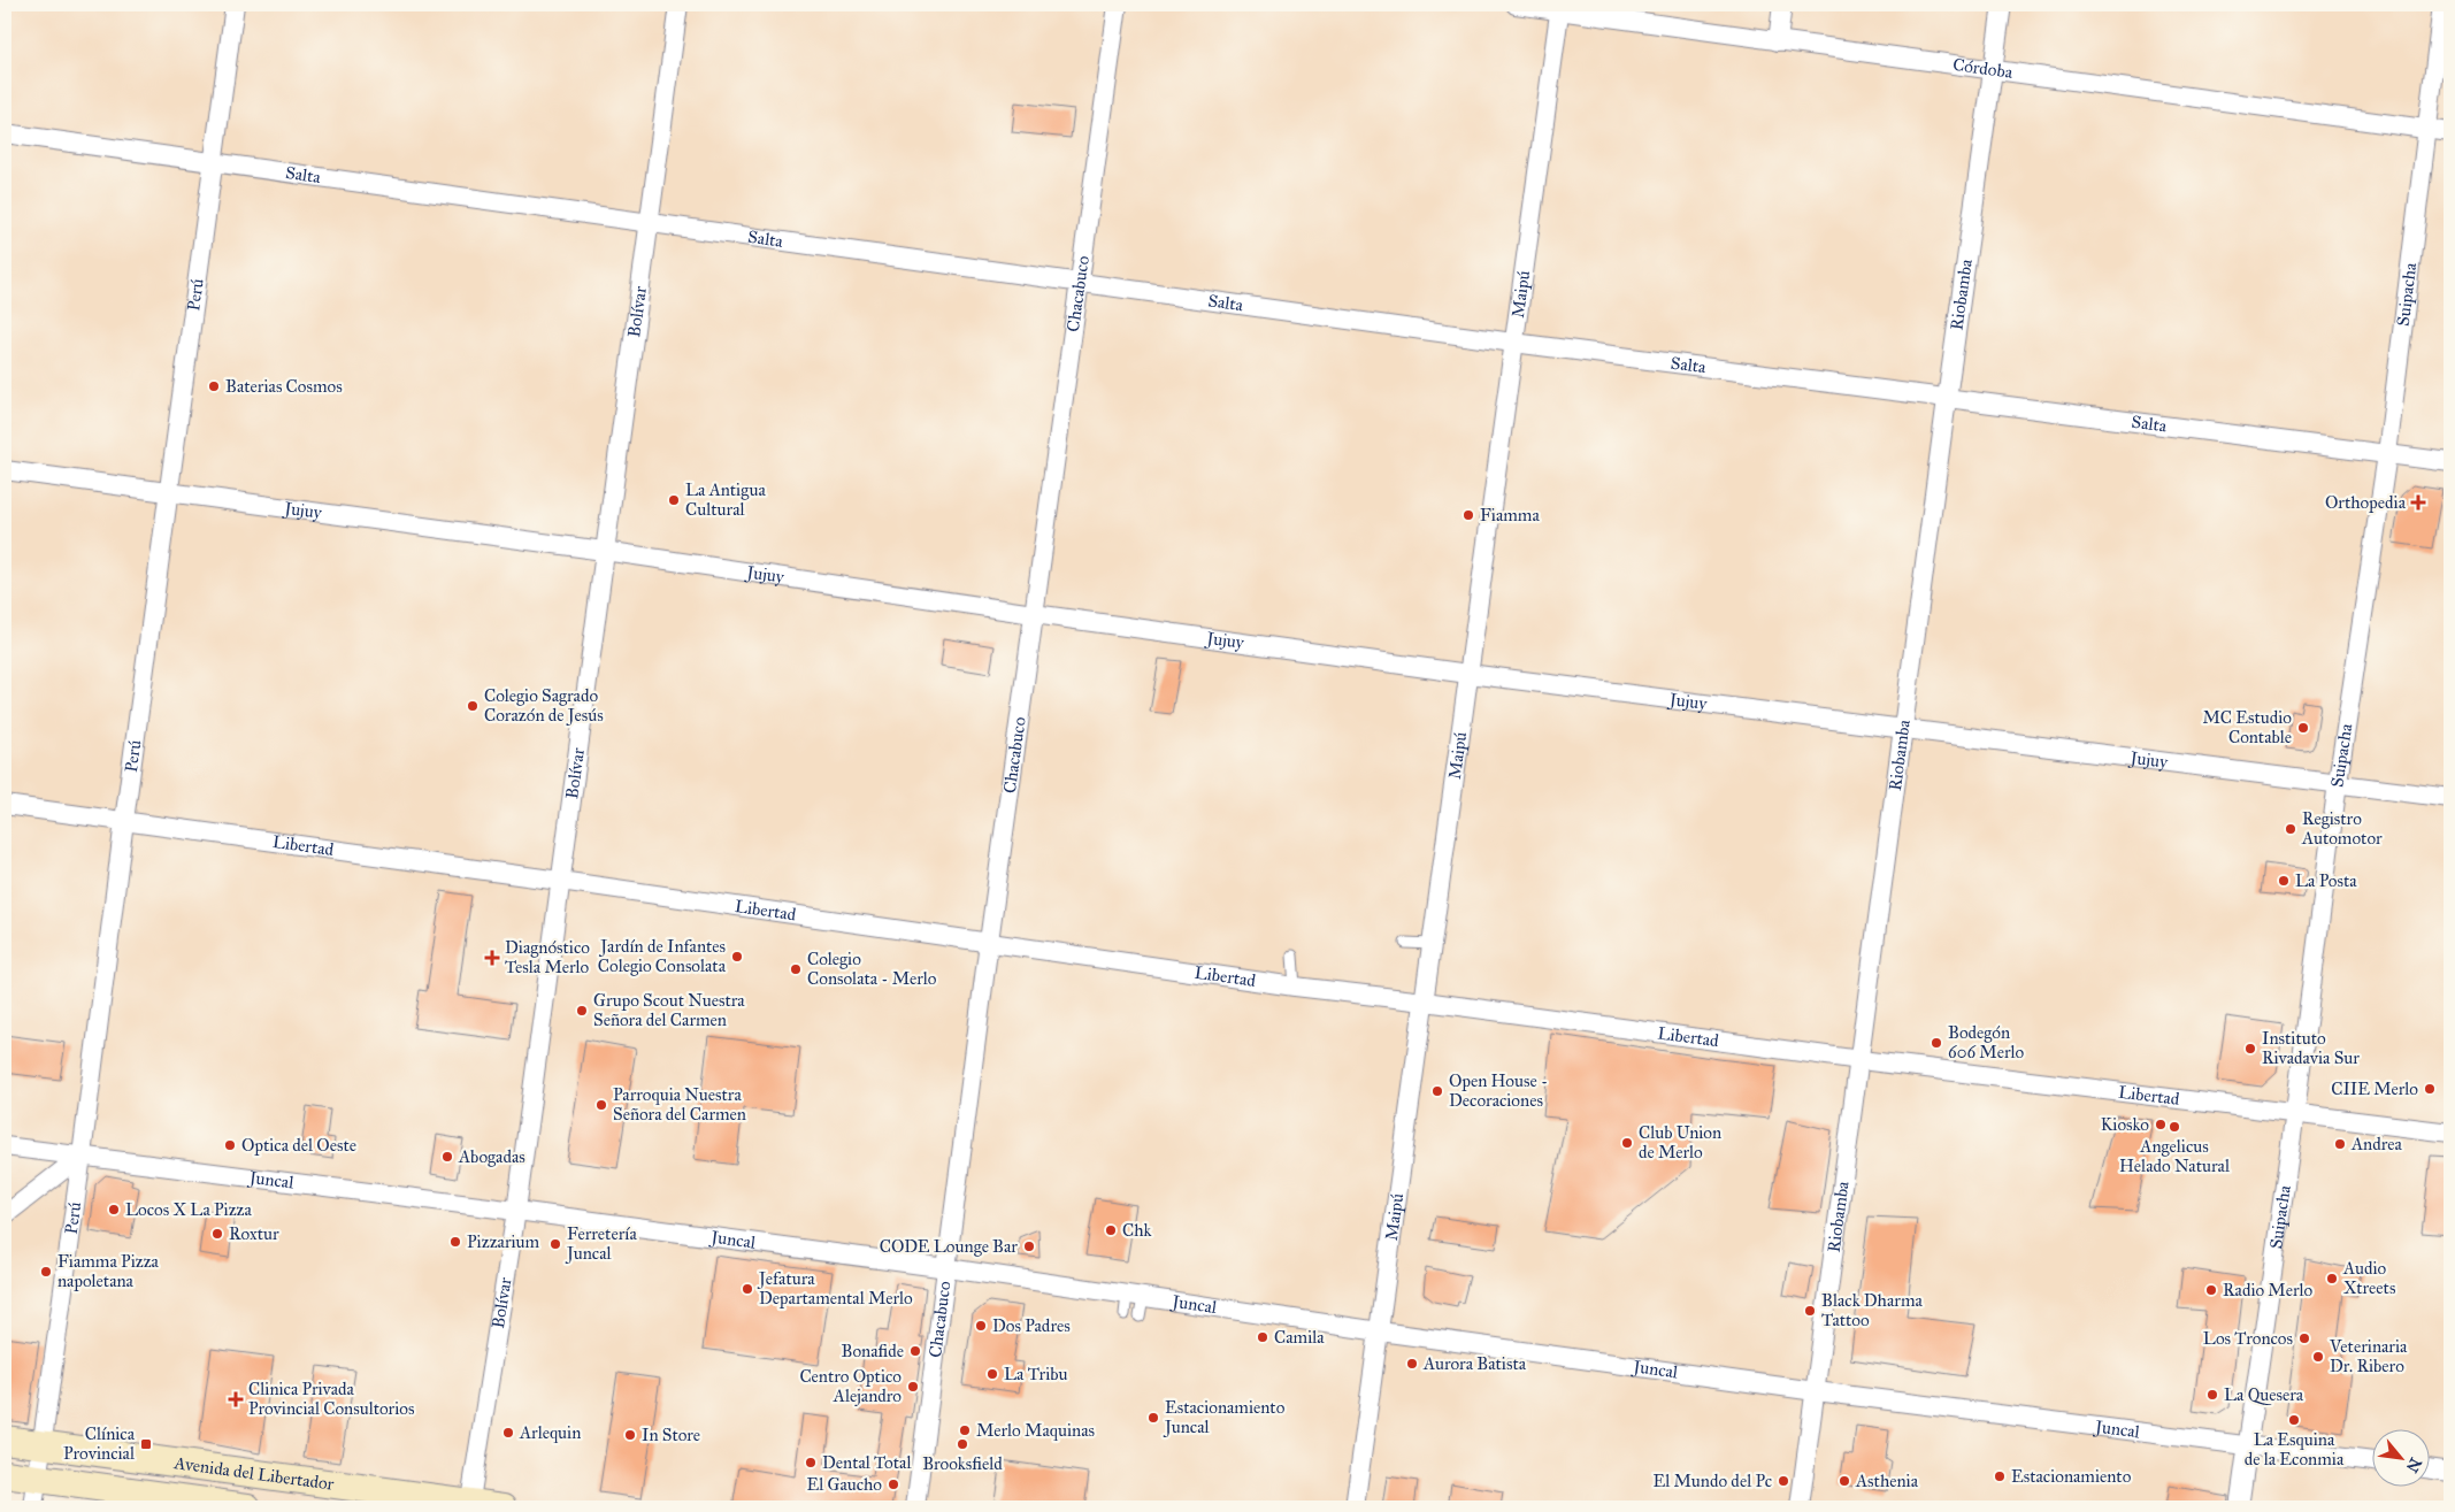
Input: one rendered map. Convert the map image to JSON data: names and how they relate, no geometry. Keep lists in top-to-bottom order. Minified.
{"streets":{"main road":["Avenida del Libertador"],"street":["Córdoba","Salta","Perú","Chacabuco","Maipú","Riobamba","Suipacha","Bolívar","Jujuy","Libertad","Juncal"]},"crossings":[["Córdoba","Maipú"],["Córdoba","Riobamba"],["Córdoba","Suipacha"],["Salta","Perú"],["Salta","Chacabuco"],["Salta","Maipú"],["Salta","Riobamba"],["Salta","Suipacha"],["Salta","Bolívar"],["Perú","Jujuy"],["Perú","Libertad"],["Perú","Juncal"],["Perú","Avenida del Libertador"],["Chacabuco","Jujuy"],["Chacabuco","Libertad"],["Chacabuco","Juncal"],["Maipú","Jujuy"],["Maipú","Libertad"],["Maipú","Juncal"],["Riobamba","Jujuy"],["Riobamba","Libertad"],["Riobamba","Juncal"],["Suipacha","Jujuy"],["Suipacha","Libertad"],["Suipacha","Juncal"],["Bolívar","Jujuy"],["Bolívar","Libertad"],["Bolívar","Juncal"],["Bolívar","Avenida del Libertador"]],"places":{"other":["Baterias Cosmos","La Antigua Cultural","Fiamma","Colegio Sagrado Corazón de Jesús","MC Estudio Contable","Registro Automotor","La Posta","Jardín de Infantes Colegio Consolata","Colegio Consolata - Merlo","Grupo Scout Nuestra Señora del Carmen","Bodegón 606 Merlo","Instituto Rivadavia Sur","CIIE Merlo","Open House - Decoraciones","Parroquia Nuestra Señora del Carmen","Kiosko","Angelicus Helado Natural","Club Union de Merlo","Andrea","Optica del Oeste","Abogadas","Locos X La Pizza","Chk","Roxtur","Pizzarium","Ferretería Juncal","CODE Lounge Bar","Fiamma Pizza napoletana","Audio Xtreets","Jefatura Departamental Merlo","Radio Merlo","Black Dharma Tattoo","Dos Padres","Camila","Los Troncos","Bonafide","Veterinaria Dr. Ribero","Aurora Batista","La Tribu","Centro Optico Alejandro","La Quesera","Estacionamiento Juncal","La Esquina de la Econmia","Merlo Maquinas","Arlequin","In Store","Brooksfield","Dental Total","Estacionamiento","El Mundo del Pc","Asthenia","El Gaucho"],"health":["Orthopedia","Diagnóstico Tesla Merlo","Clinica Privada Provincial Consultorios"],"transit":["Clínica Provincial"]},"north":"bottom right"}
